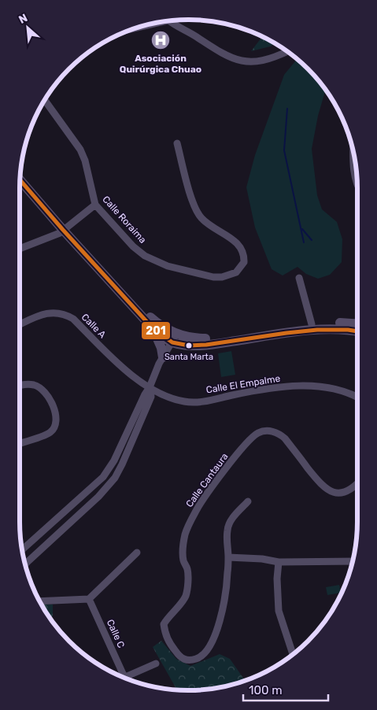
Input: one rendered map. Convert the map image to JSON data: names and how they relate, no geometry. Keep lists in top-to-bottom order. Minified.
{"streets":{"street":["Calle Roraima","Calle A","Calle El Empalme","Calle Cantaura","Calle C"]},"crossings":[["Calle A","Calle El Empalme"]],"places":{"hospital":["Asociación Quirúrgica Chuao"],"other":["Santa Marta"]},"lines":["transit line 201"],"scale_bar":"100 m","north":"top left"}
